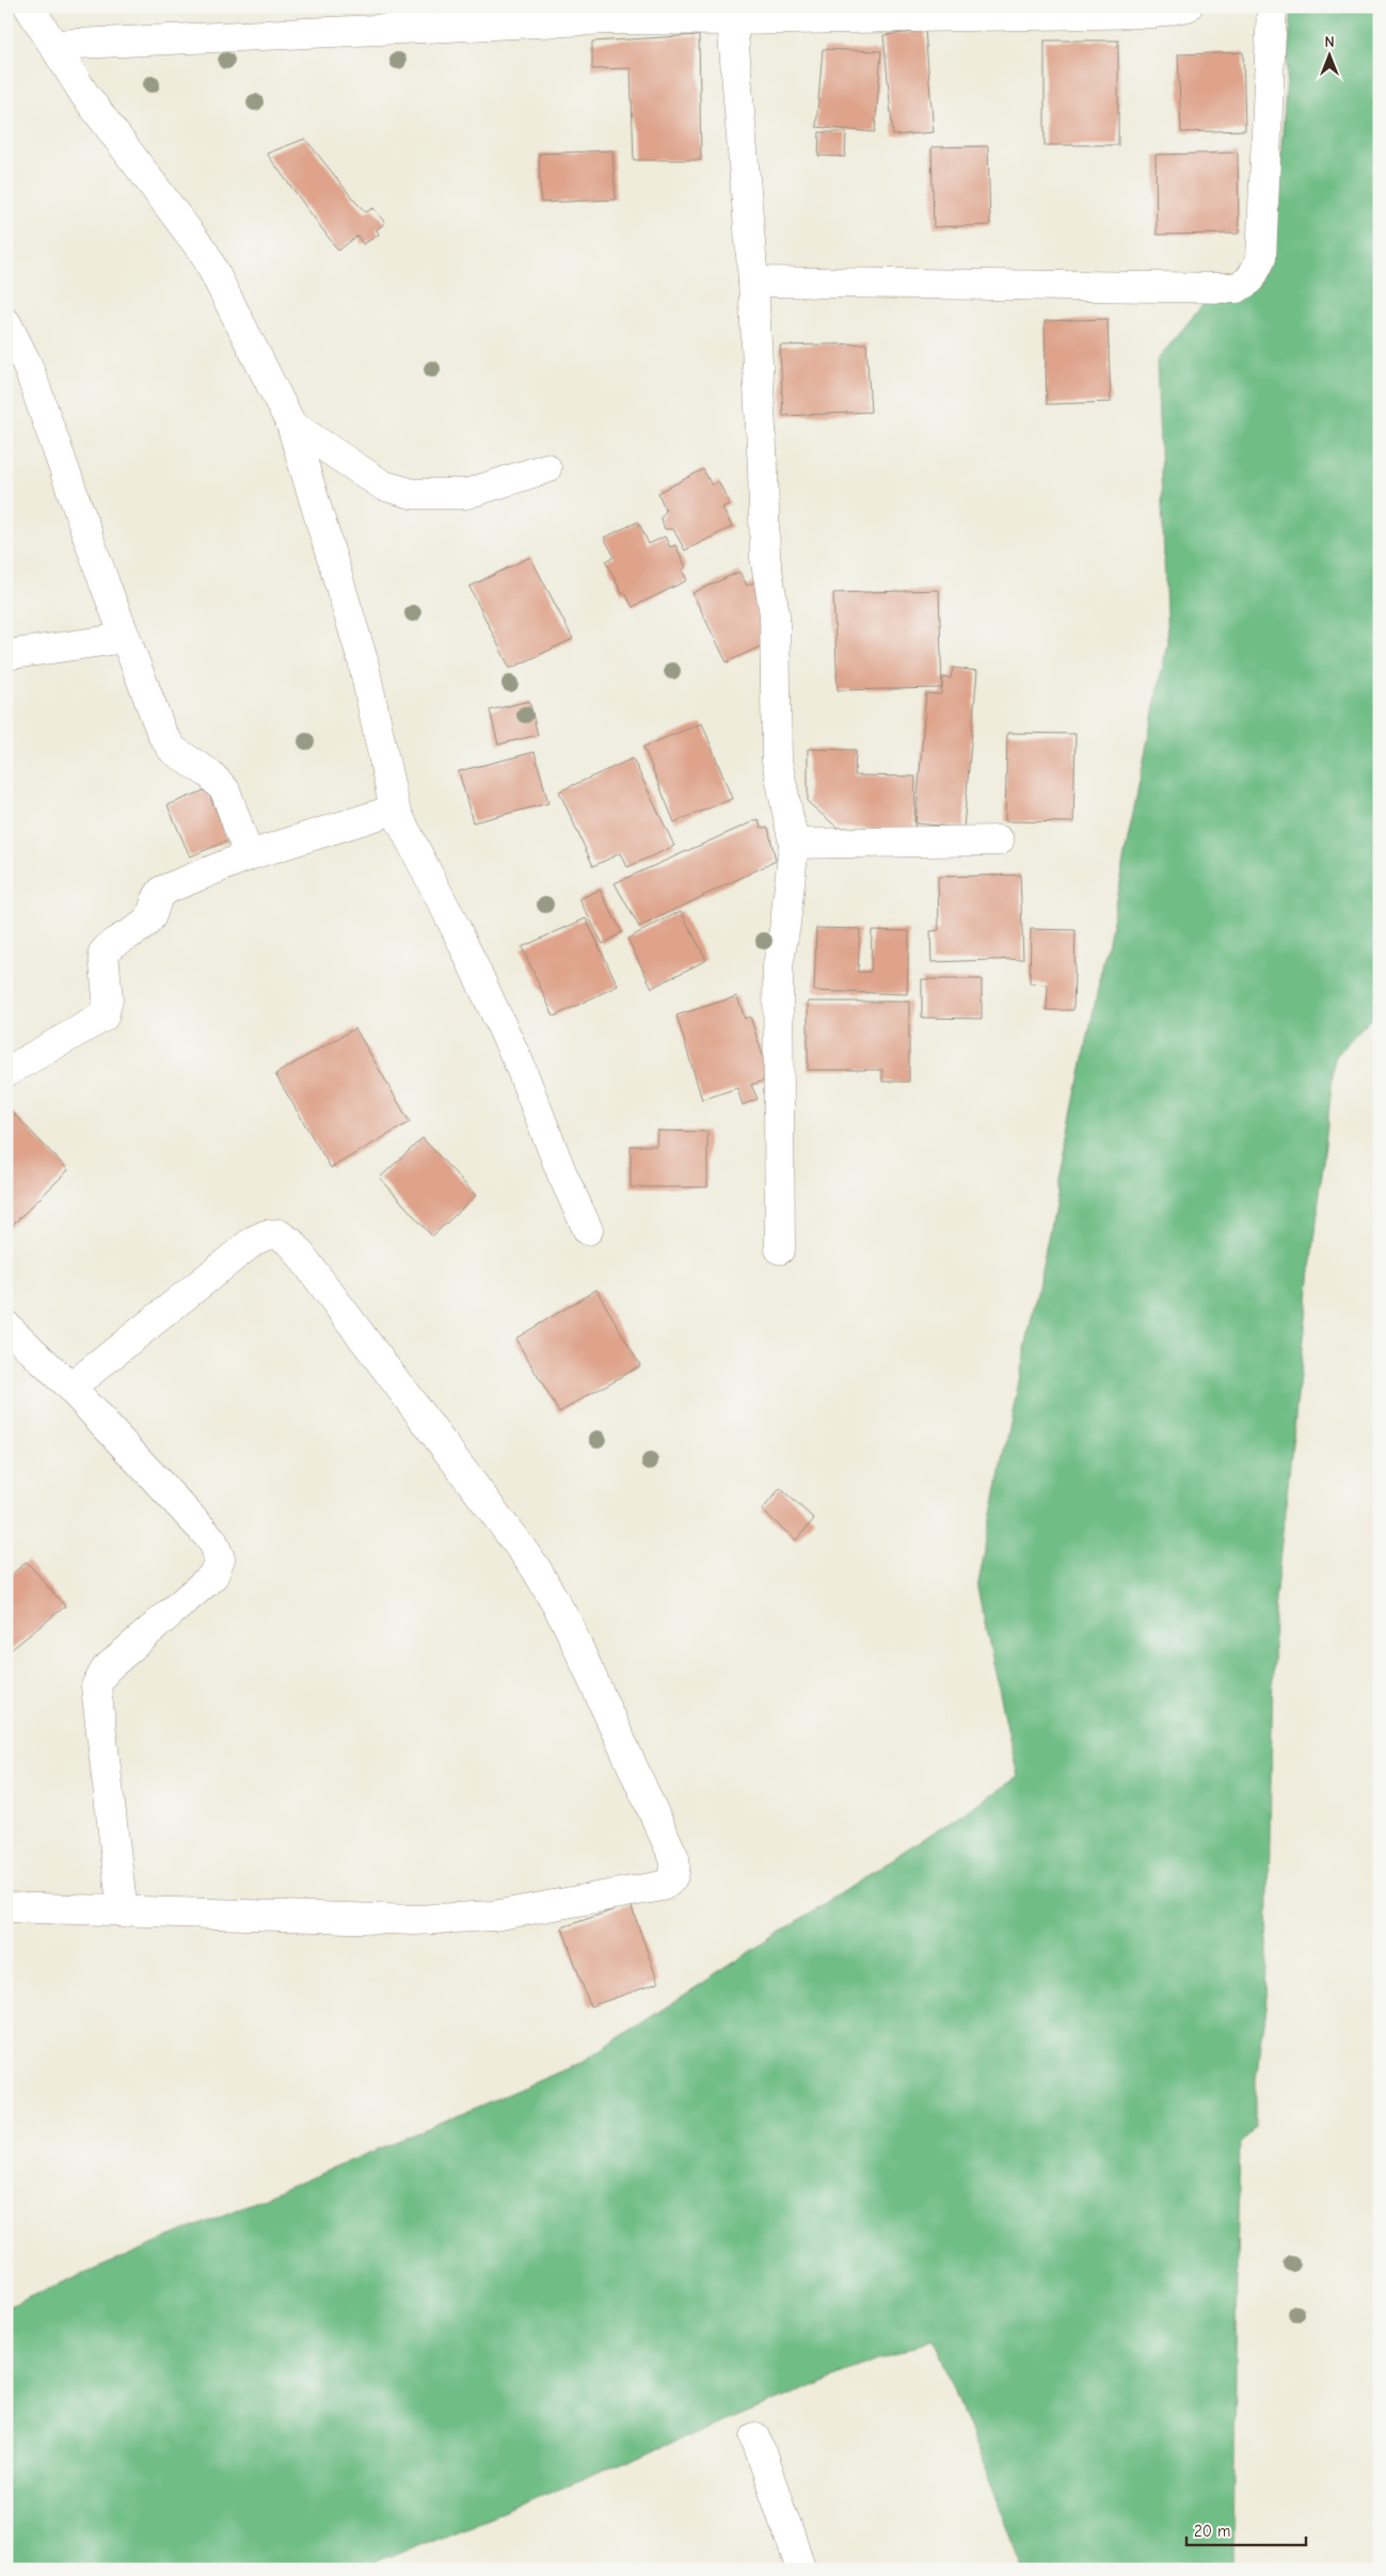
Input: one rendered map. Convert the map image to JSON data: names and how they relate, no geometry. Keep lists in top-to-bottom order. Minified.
{"scale_bar":"20 m","north":"top"}
